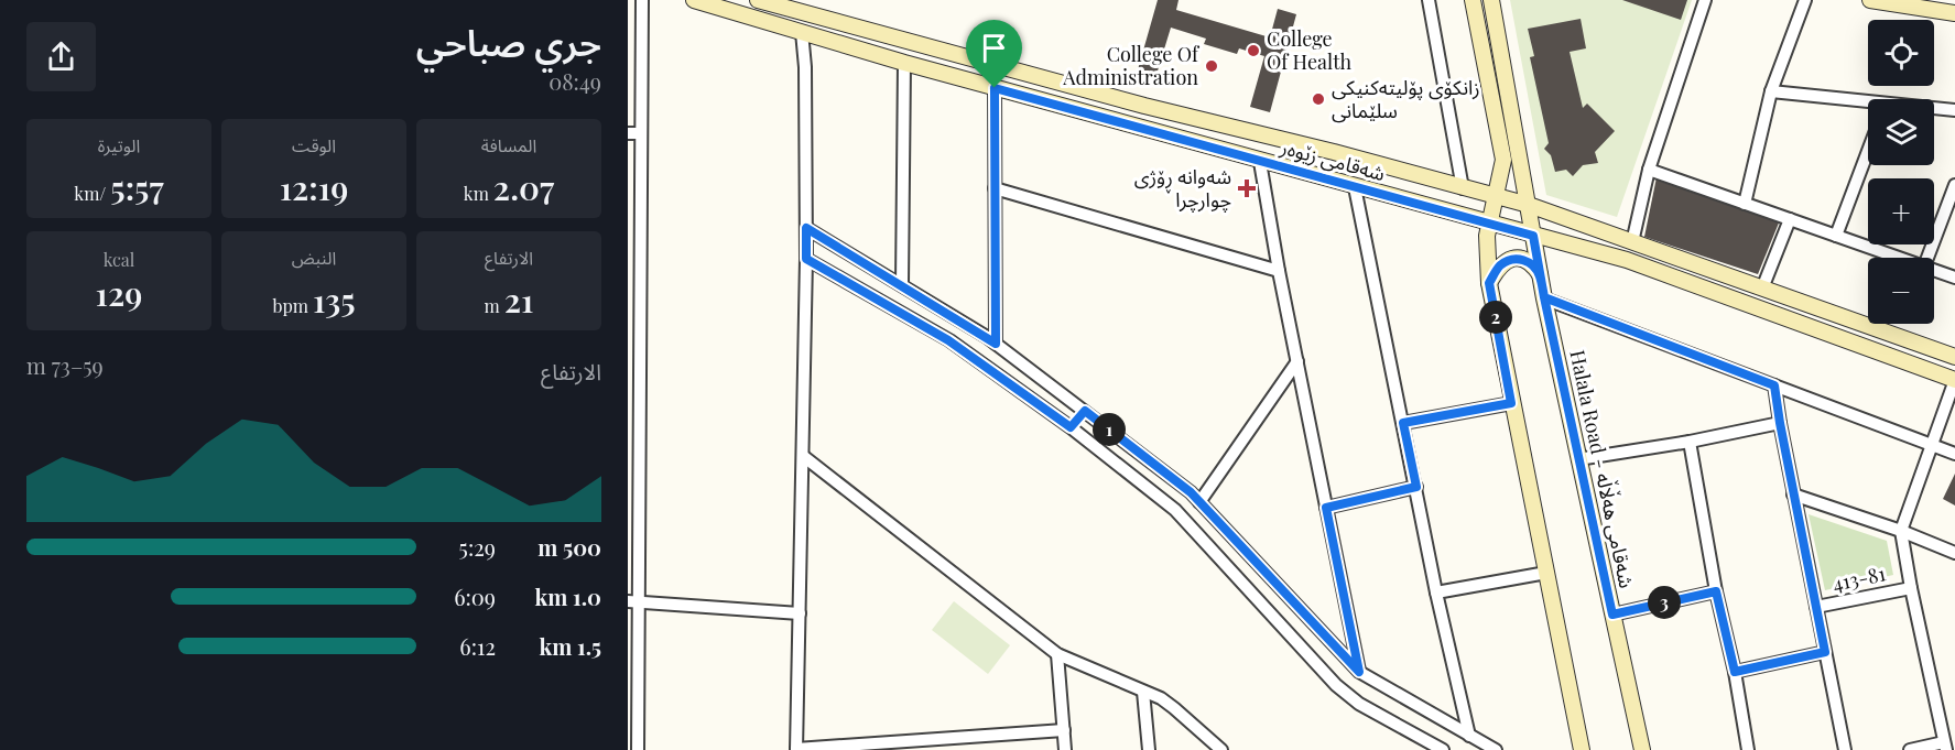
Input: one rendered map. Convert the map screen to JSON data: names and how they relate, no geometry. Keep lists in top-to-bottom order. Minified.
{"streets":{"main road":["شەقامی زێوەر","Halala Road - شەقامی هەڵاڵە"],"street":["413-81"]},"crossings":[["شەقامی زێوەر","Halala Road - شەقامی هەڵاڵە"]],"places":{"other":["College Of Health","College Of Administration","زانکۆی پۆلیتەکنیکی سلێمانی"],"health":["شەوانە ڕۆژی چوارچرا"]},"page":{"heading":["جري صباحي","08:49"],"map_buttons":["+","−"],"stats":[["المسافة","2.07 km"],["الوقت","12:19"],["الوتيرة","5:57 /km"],["الارتفاع","21 m"],["النبض","135 bpm"],["kcal","129"]],"pins":["2","1","3"],"chart":["الارتفاع","59–73 m"],"list":[{"name":"500 m","note":"5:29"},{"name":"1.0 km","note":"6:09"},{"name":"1.5 km","note":"6:12"}]}}
